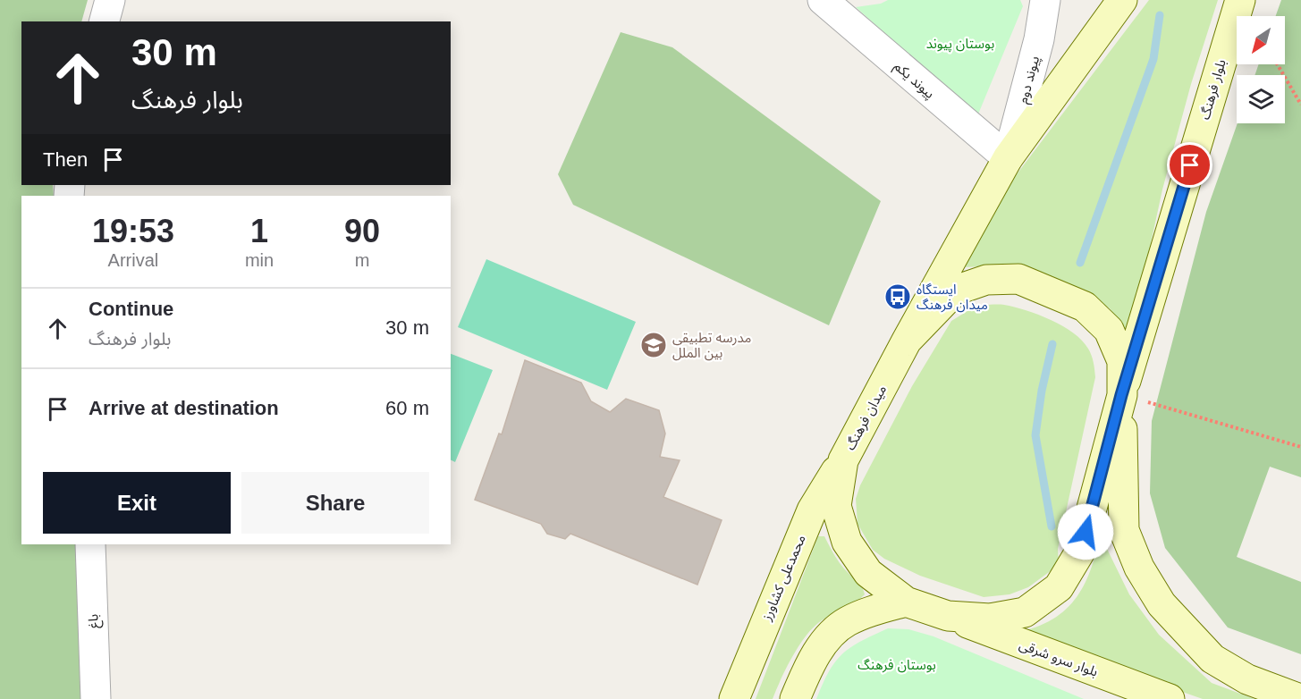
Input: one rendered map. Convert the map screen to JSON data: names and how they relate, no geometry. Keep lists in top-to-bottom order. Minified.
{"streets":{"main road":["بلوار فرهنگ","میدان فرهنگ","محمدعلی کشاورز","بلوار سرو شرقی"],"street":["پیوند یکم","پیوند دوم","باغ"]},"crossings":[["پیوند یکم","پیوند دوم"],["بلوار فرهنگ","میدان فرهنگ"],["میدان فرهنگ","محمدعلی کشاورز"],["میدان فرهنگ","بلوار سرو شرقی"]],"parks":["بوستان پیوند","بوستان فرهنگ"],"places":{"bus stop":["ایستگاه میدان فرهنگ"],"school or university":["مدرسه تطبیقی بین الملل"]},"north":"bottom left","page":{"turn":["30 m","بلوار فرهنگ"],"then":"Then","eta":["19:53","Arrival","1","min","90","m"],"list":[{"name":"Continue","note":"بلوار فرهنگ","value":"30 m"},{"name":"Arrive at destination","value":"60 m"}],"buttons":["Exit","Share"]}}
